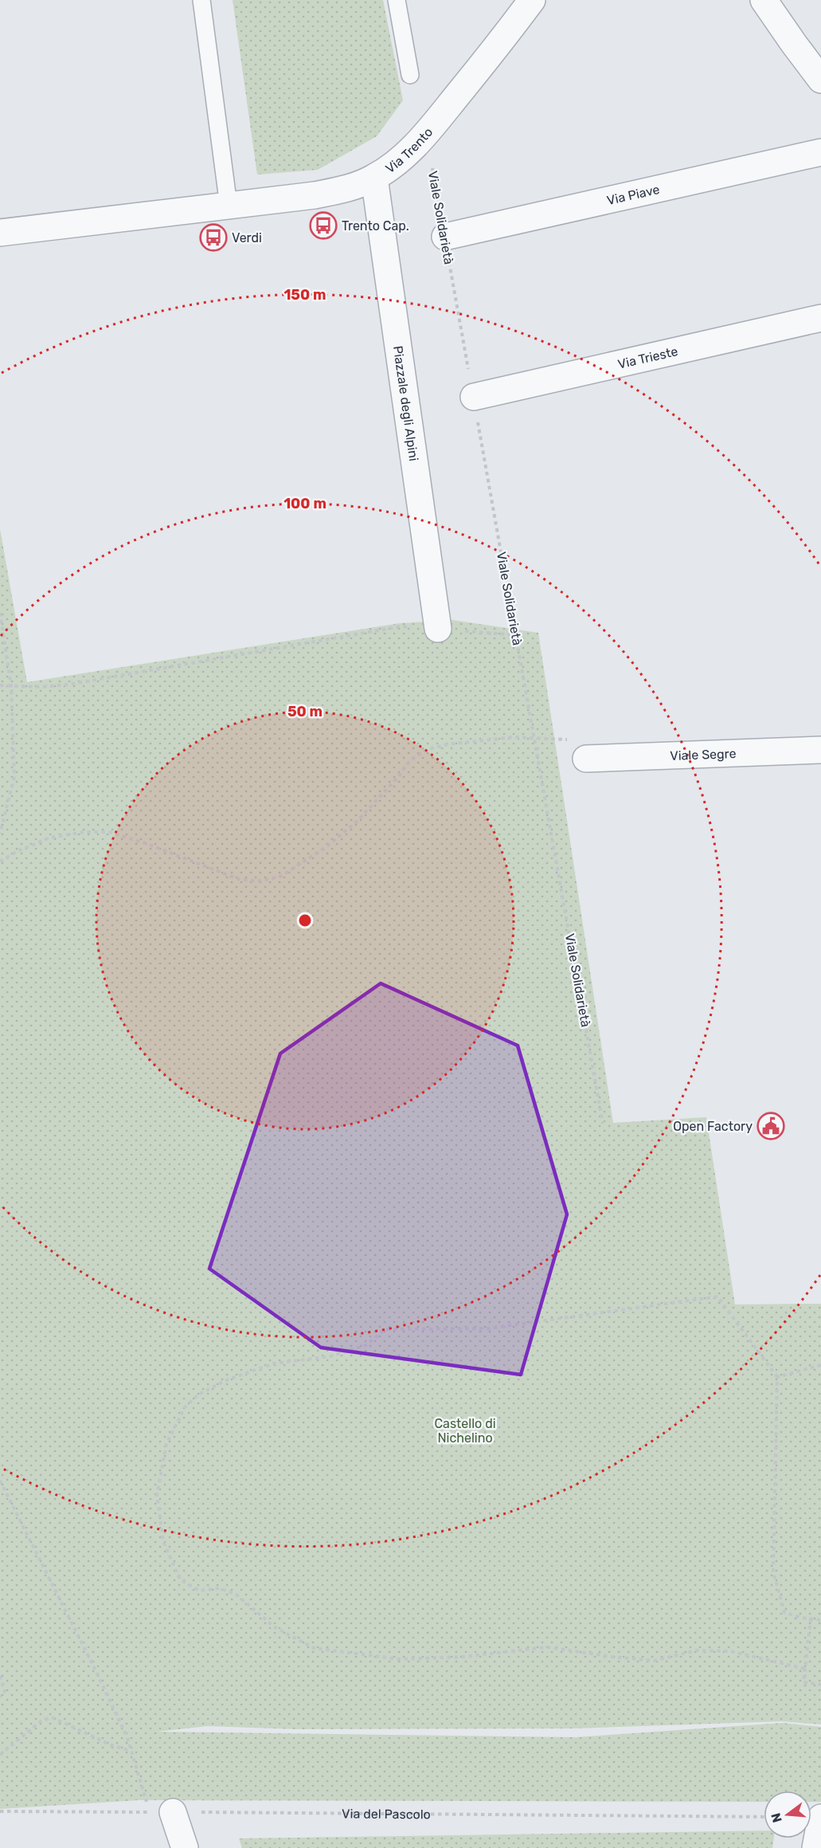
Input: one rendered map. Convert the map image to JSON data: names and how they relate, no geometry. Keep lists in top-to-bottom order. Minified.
{"streets":{"street":["Via Trento","Via Piave","Via Trieste","Piazzale degli Alpini","Viale Segre"],"path":["Viale Solidarietà","Via del Pascolo"]},"crossings":[["Via Trento","Viale Solidarietà"],["Via Trento","Piazzale degli Alpini"],["Via Piave","Viale Solidarietà"],["Viale Solidarietà","Via Trieste"]],"parks":["Castello di Nichelino"],"places":{"bus stop":["Trento Cap.","Verdi"],"public building":["Open Factory"]},"north":"left","rings":["150 m","100 m","50 m"]}
